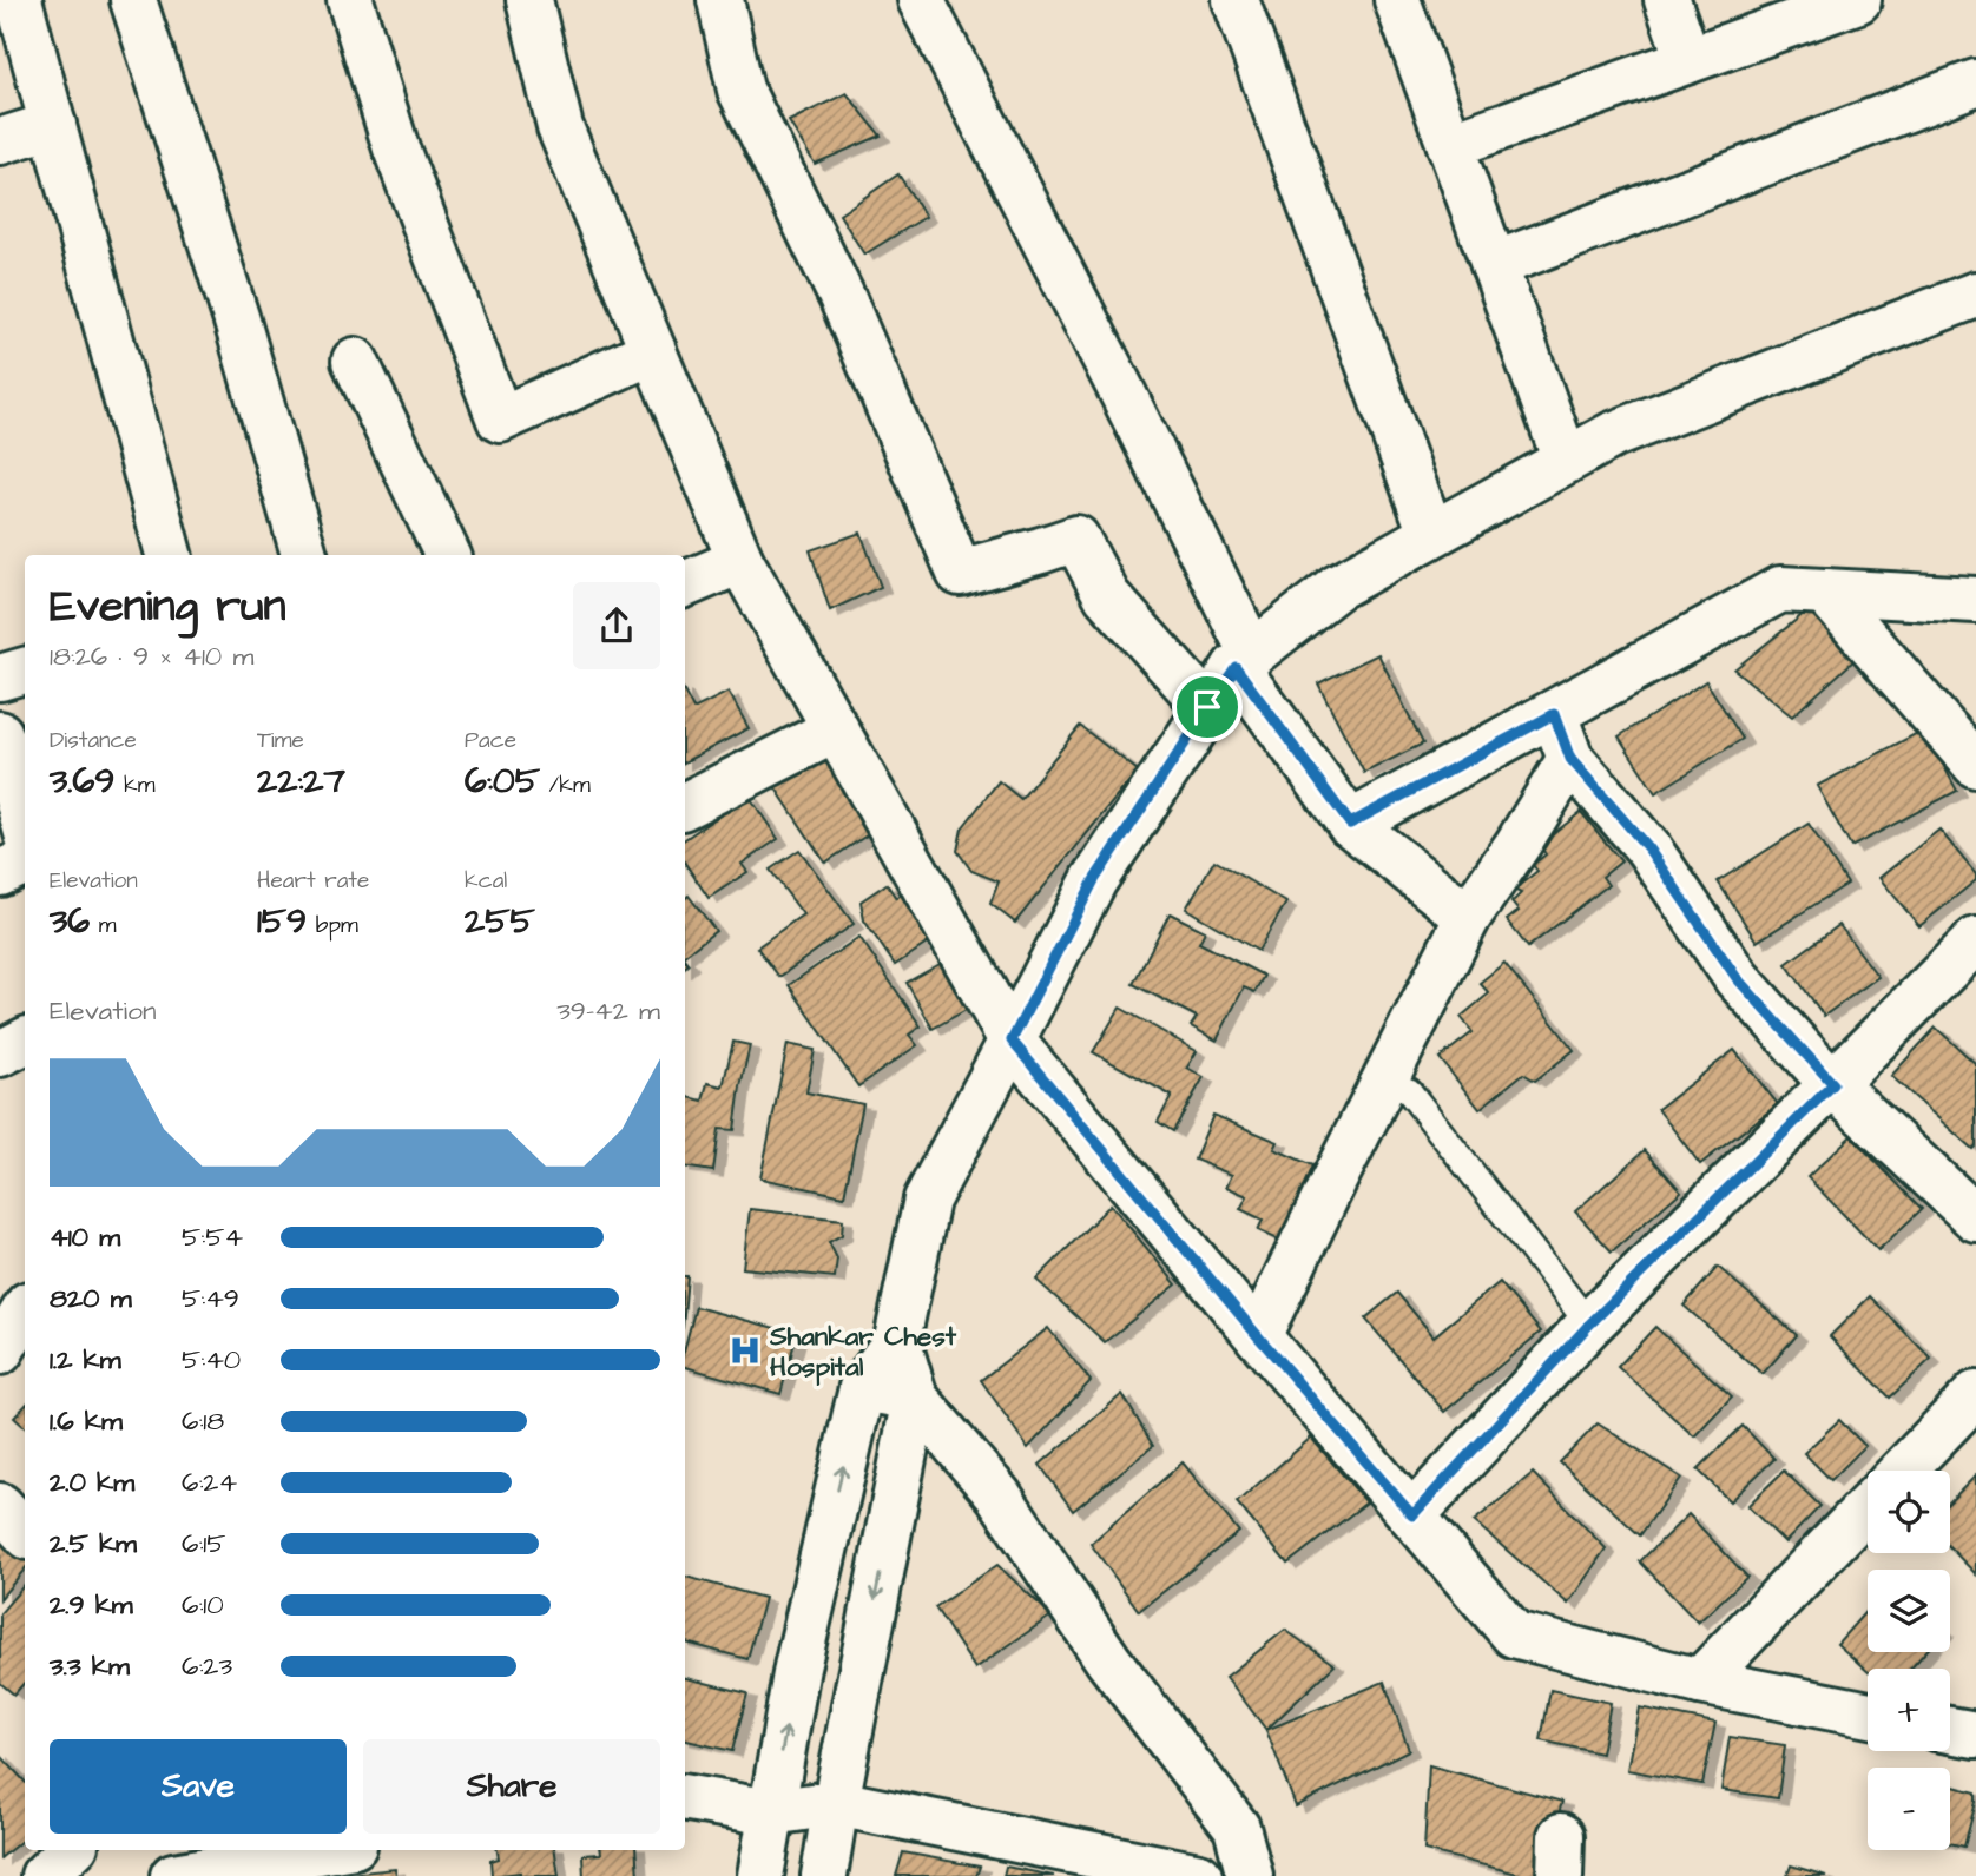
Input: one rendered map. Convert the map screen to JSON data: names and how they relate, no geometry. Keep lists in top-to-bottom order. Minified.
{"places":{"hospital":["Shankar Chest Hospital"]},"page":{"heading":["Evening run","18:26 · 9 × 410 m"],"stats":[["Distance","3.69 km"],["Time","22:27"],["Pace","6:05 /km"],["Elevation","36 m"],["Heart rate","159 bpm"],["kcal","255"]],"chart":["Elevation","39–42 m"],"list":[{"name":"410 m","note":"5:54"},{"name":"820 m","note":"5:49"},{"name":"1.2 km","note":"5:40"},{"name":"1.6 km","note":"6:18"},{"name":"2.0 km","note":"6:24"},{"name":"2.5 km","note":"6:15"},{"name":"2.9 km","note":"6:10"},{"name":"3.3 km","note":"6:23"}],"map_buttons":["+","−"],"buttons":["Save","Share"]}}
